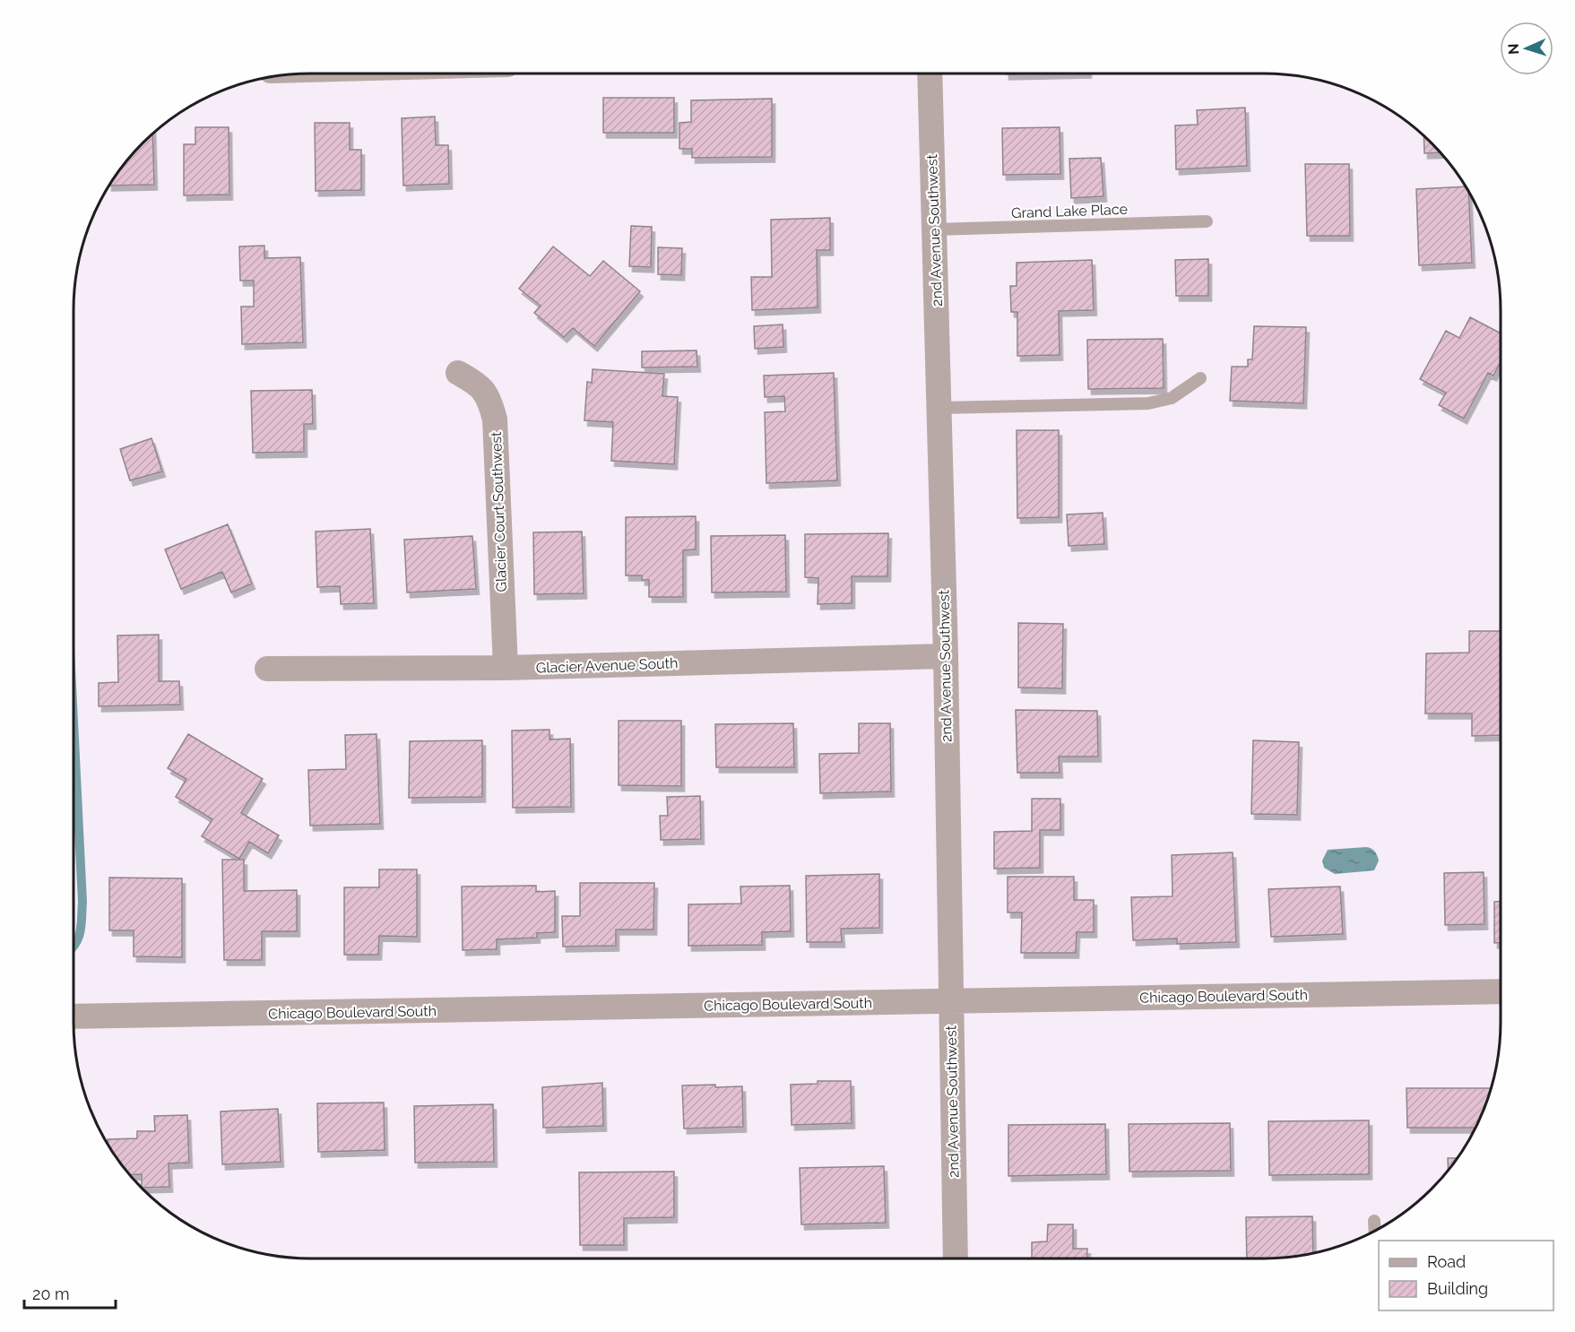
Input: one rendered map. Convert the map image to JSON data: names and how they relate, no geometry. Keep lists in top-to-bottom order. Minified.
{"streets":{"street":["2nd Avenue Southwest","Glacier Court Southwest","Glacier Avenue South","Chicago Boulevard South"],"lane":["Grand Lake Place"]},"crossings":[["Grand Lake Place","2nd Avenue Southwest"],["2nd Avenue Southwest","Glacier Avenue South"],["2nd Avenue Southwest","Chicago Boulevard South"],["Glacier Court Southwest","Glacier Avenue South"]],"legend":["Road","Building"],"scale_bar":"20 m","north":"left"}
